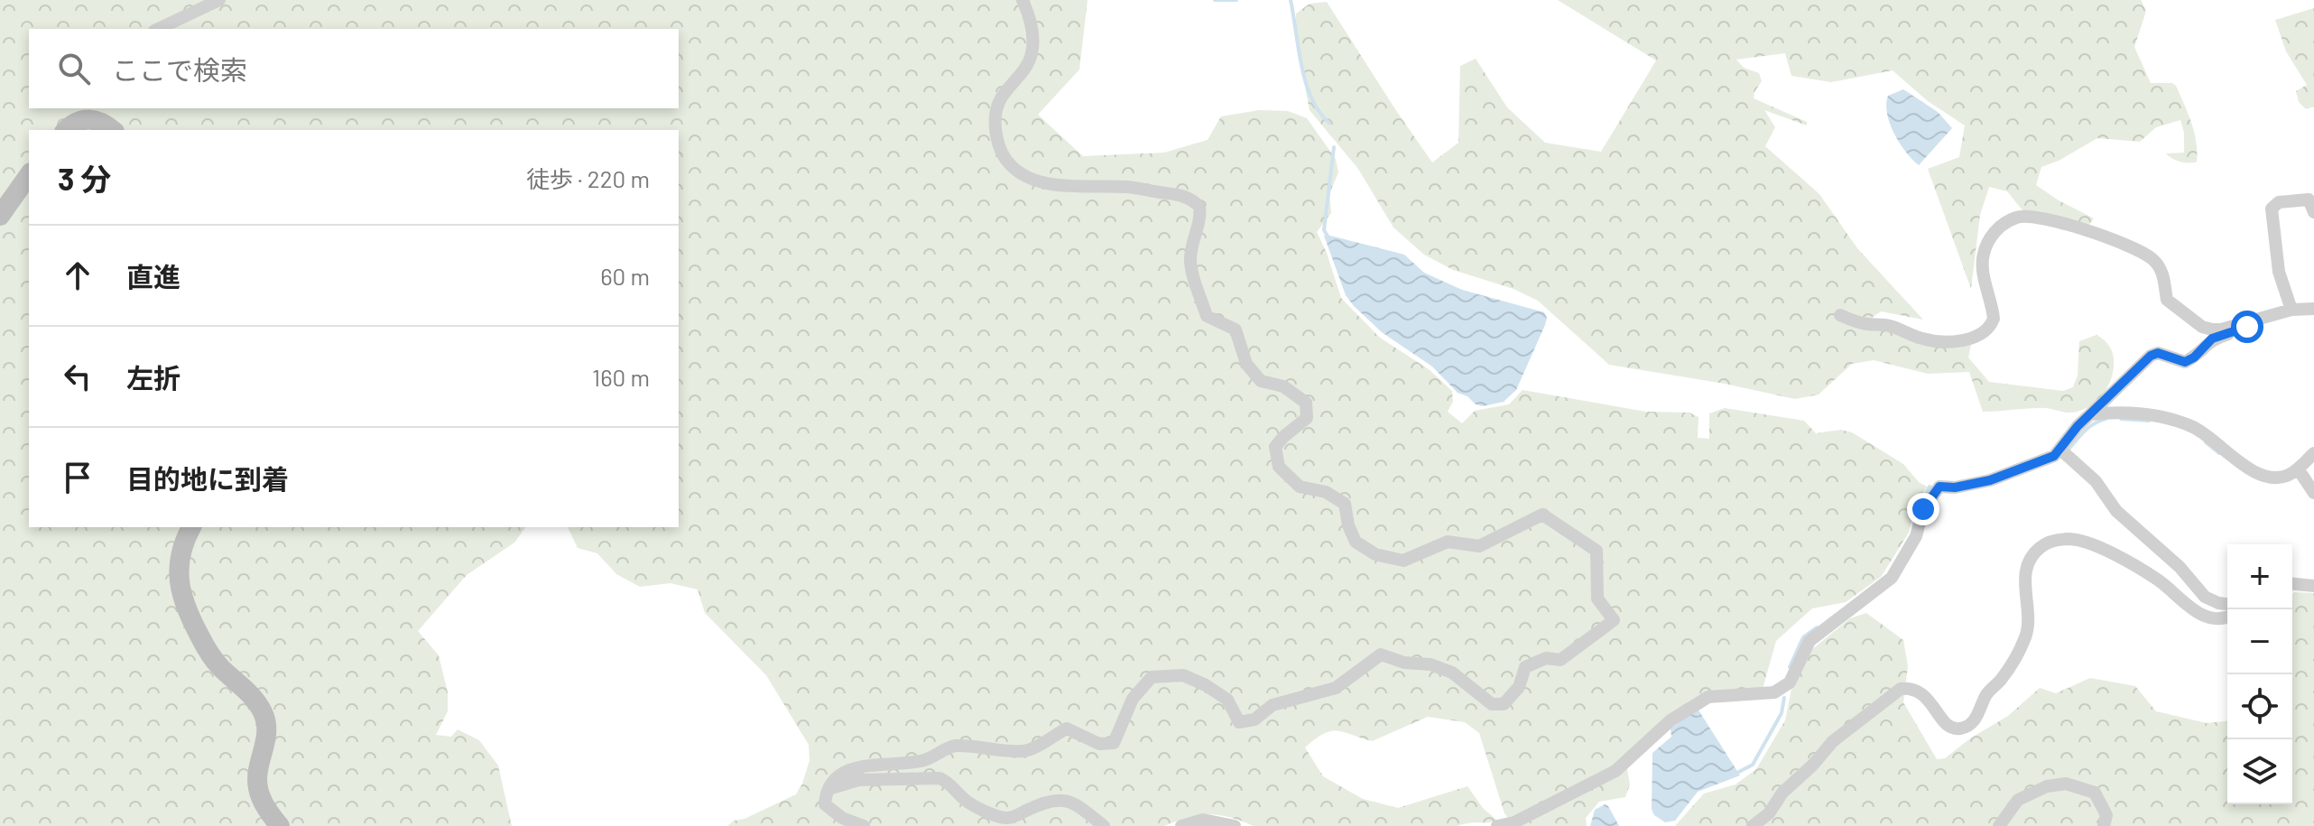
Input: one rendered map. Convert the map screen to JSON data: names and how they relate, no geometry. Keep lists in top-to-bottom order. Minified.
{"page":{"search":"ここで検索","heading":["3 分","徒歩 · 220 m"],"list":[["直進","60 m"],["左折","160 m"],"目的地に到着"],"map_buttons":["+","−"]}}
